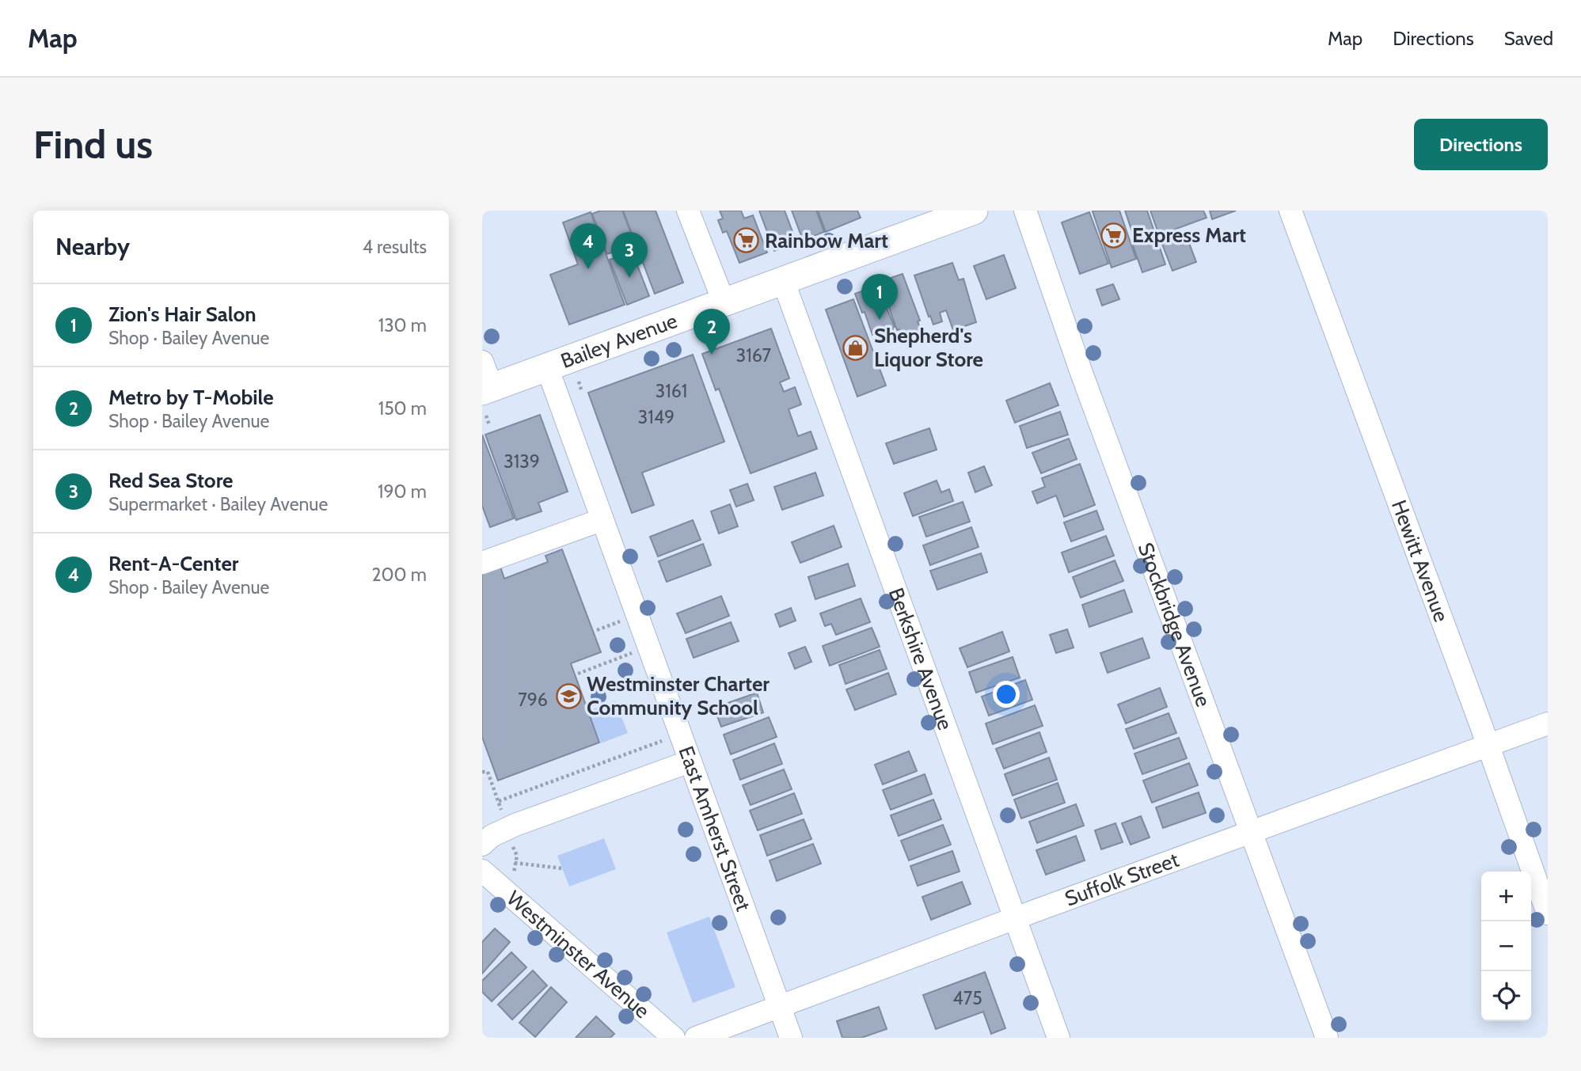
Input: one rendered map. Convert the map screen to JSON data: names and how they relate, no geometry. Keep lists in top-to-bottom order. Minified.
{"streets":{"main road":["Bailey Avenue"],"street":["Hewitt Avenue","Stockbridge Avenue","Berkshire Avenue","East Amherst Street","Suffolk Street","Westminster Avenue"]},"crossings":[["Bailey Avenue","Berkshire Avenue"],["Bailey Avenue","East Amherst Street"],["Hewitt Avenue","Suffolk Street"],["Stockbridge Avenue","Suffolk Street"],["Berkshire Avenue","Suffolk Street"],["East Amherst Street","Suffolk Street"]],"places":{"supermarket":["Express Mart","Rainbow Mart"],"shop":["Shepherd's Liquor Store"],"school or university":["Westminster Charter Community School"]},"house_numbers":["3167","3161","3149","3139","796","475"],"page":{"header":"Map","nav":["Map","Directions","Saved"],"buttons":"Directions","title":"Find us","heading":["Nearby","4 results"],"pins":["4","3","1","2"],"list":[{"mark":"1","name":"Zion's Hair Salon","note":"Shop · Bailey Avenue","value":"130 m"},{"mark":"2","name":"Metro by T-Mobile","note":"Shop · Bailey Avenue","value":"150 m"},{"mark":"3","name":"Red Sea Store","note":"Supermarket · Bailey Avenue","value":"190 m"},{"mark":"4","name":"Rent-A-Center","note":"Shop · Bailey Avenue","value":"200 m"}],"map_buttons":["+","−"]}}
